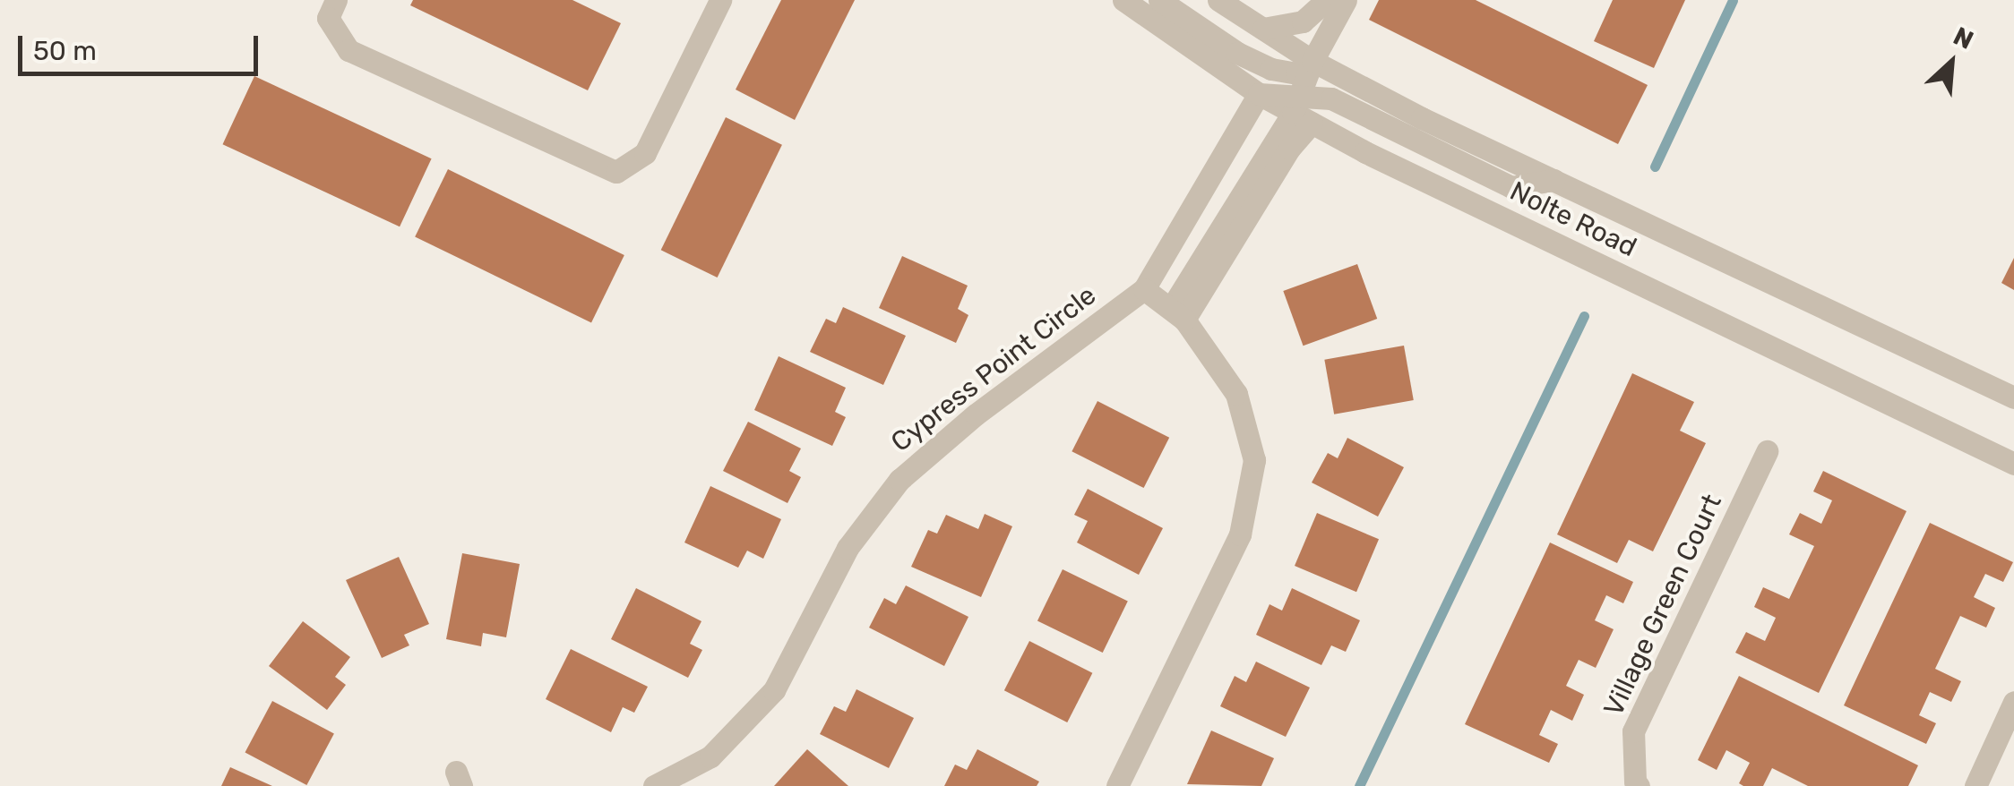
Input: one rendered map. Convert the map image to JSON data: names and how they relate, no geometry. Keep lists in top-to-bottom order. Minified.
{"streets":{"street":["Nolte Road","Cypress Point Circle","Village Green Court"]},"scale_bar":"50 m","north":"top right"}
